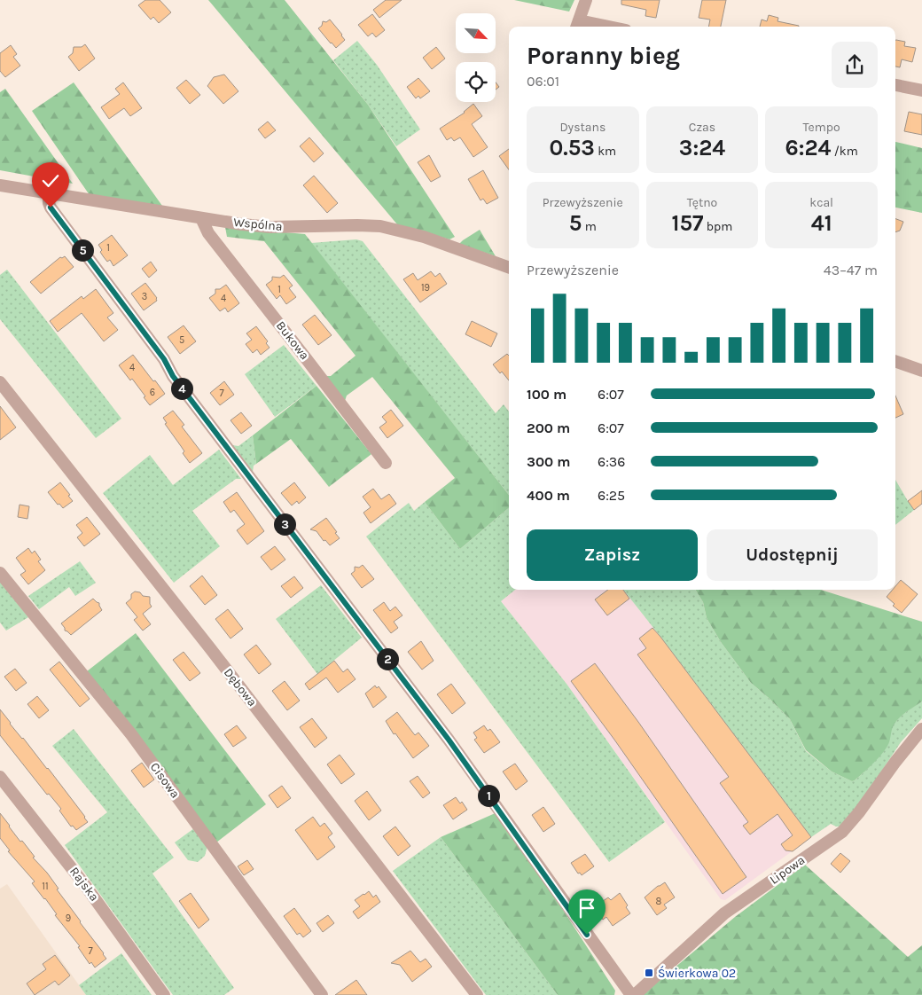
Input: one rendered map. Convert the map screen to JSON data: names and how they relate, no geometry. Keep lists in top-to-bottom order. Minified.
{"streets":{"street":["Wspólna","Bukowa","Dębowa","Cisowa","Lipowa","Rajska"]},"crossings":[["Wspólna","Bukowa"]],"places":{"transit":["Świerkowa 02"]},"house_numbers":["1","19","1","3","4","5","4","6","7","11","8","9","7"],"north":"bottom right","page":{"heading":["Poranny bieg","06:01"],"stats":[["Dystans","0.53 km"],["Czas","3:24"],["Tempo","6:24 /km"],["Przewyższenie","5 m"],["Tętno","157 bpm"],["kcal","41"]],"pins":["5","4","3","2","1"],"chart":["Przewyższenie","43–47 m"],"list":[{"name":"100 m","note":"6:07"},{"name":"200 m","note":"6:07"},{"name":"300 m","note":"6:36"},{"name":"400 m","note":"6:25"}],"buttons":["Zapisz","Udostępnij"]}}
